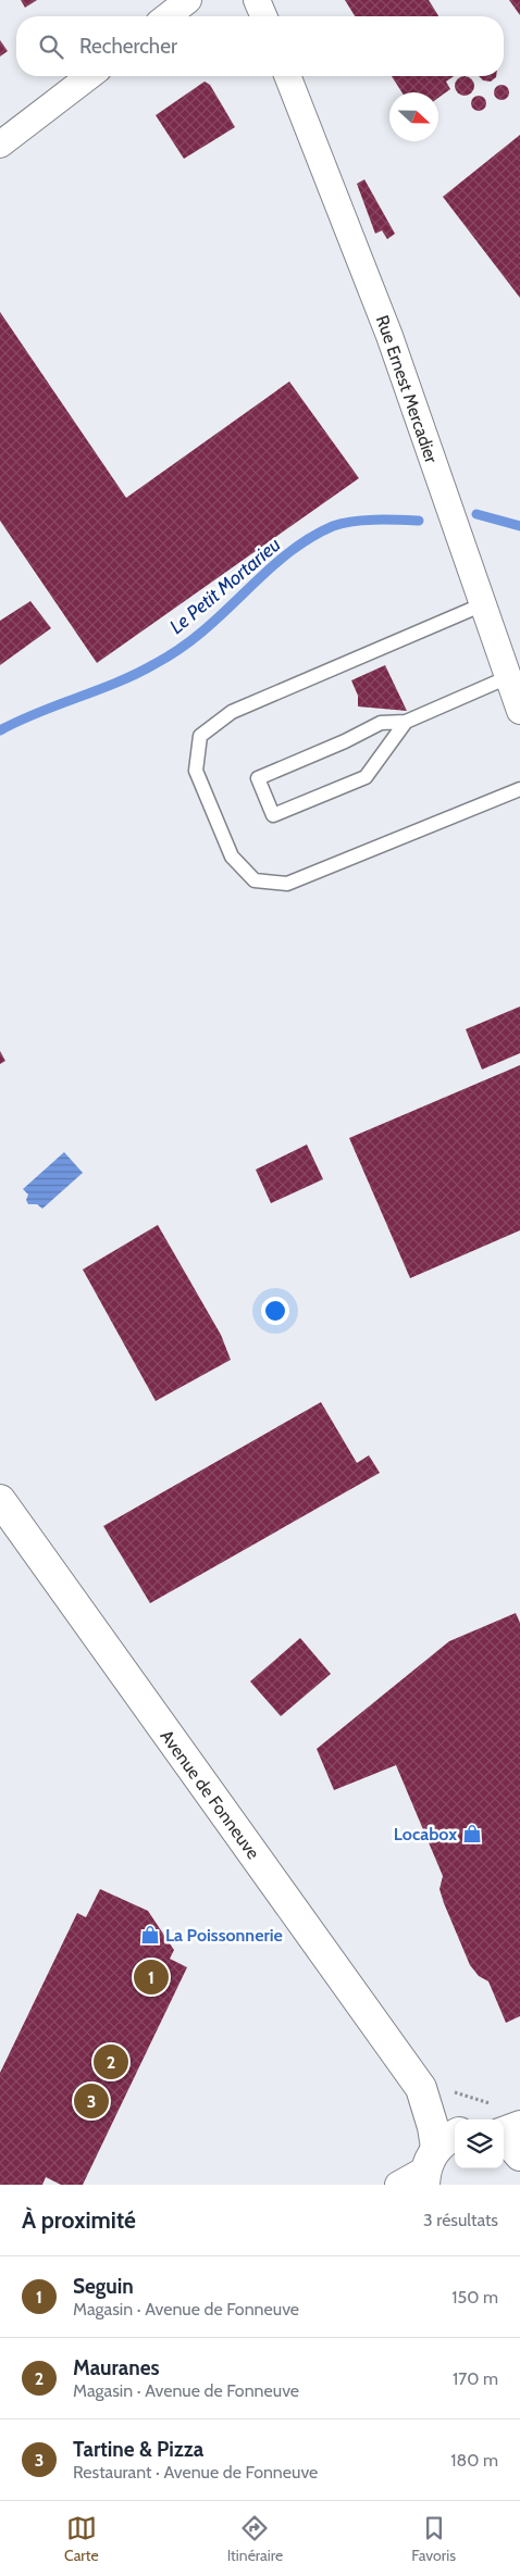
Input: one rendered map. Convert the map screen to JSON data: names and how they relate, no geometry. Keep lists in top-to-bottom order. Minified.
{"streets":{"street":["Rue Ernest Mercadier","Avenue de Fonneuve"]},"water":["Le Petit Mortarieu"],"places":{"shop":["Locabox","La Poissonnerie"]},"north":"right","page":{"search":"Rechercher","pins":["1","2","3"],"heading":["À proximité","3 résultats"],"list":[{"mark":"1","name":"Seguin","note":"Magasin · Avenue de Fonneuve","value":"150 m"},{"mark":"2","name":"Mauranes","note":"Magasin · Avenue de Fonneuve","value":"170 m"},{"mark":"3","name":"Tartine & Pizza","note":"Restaurant · Avenue de Fonneuve","value":"180 m"}],"nav":["Carte","Itinéraire","Favoris"]}}
